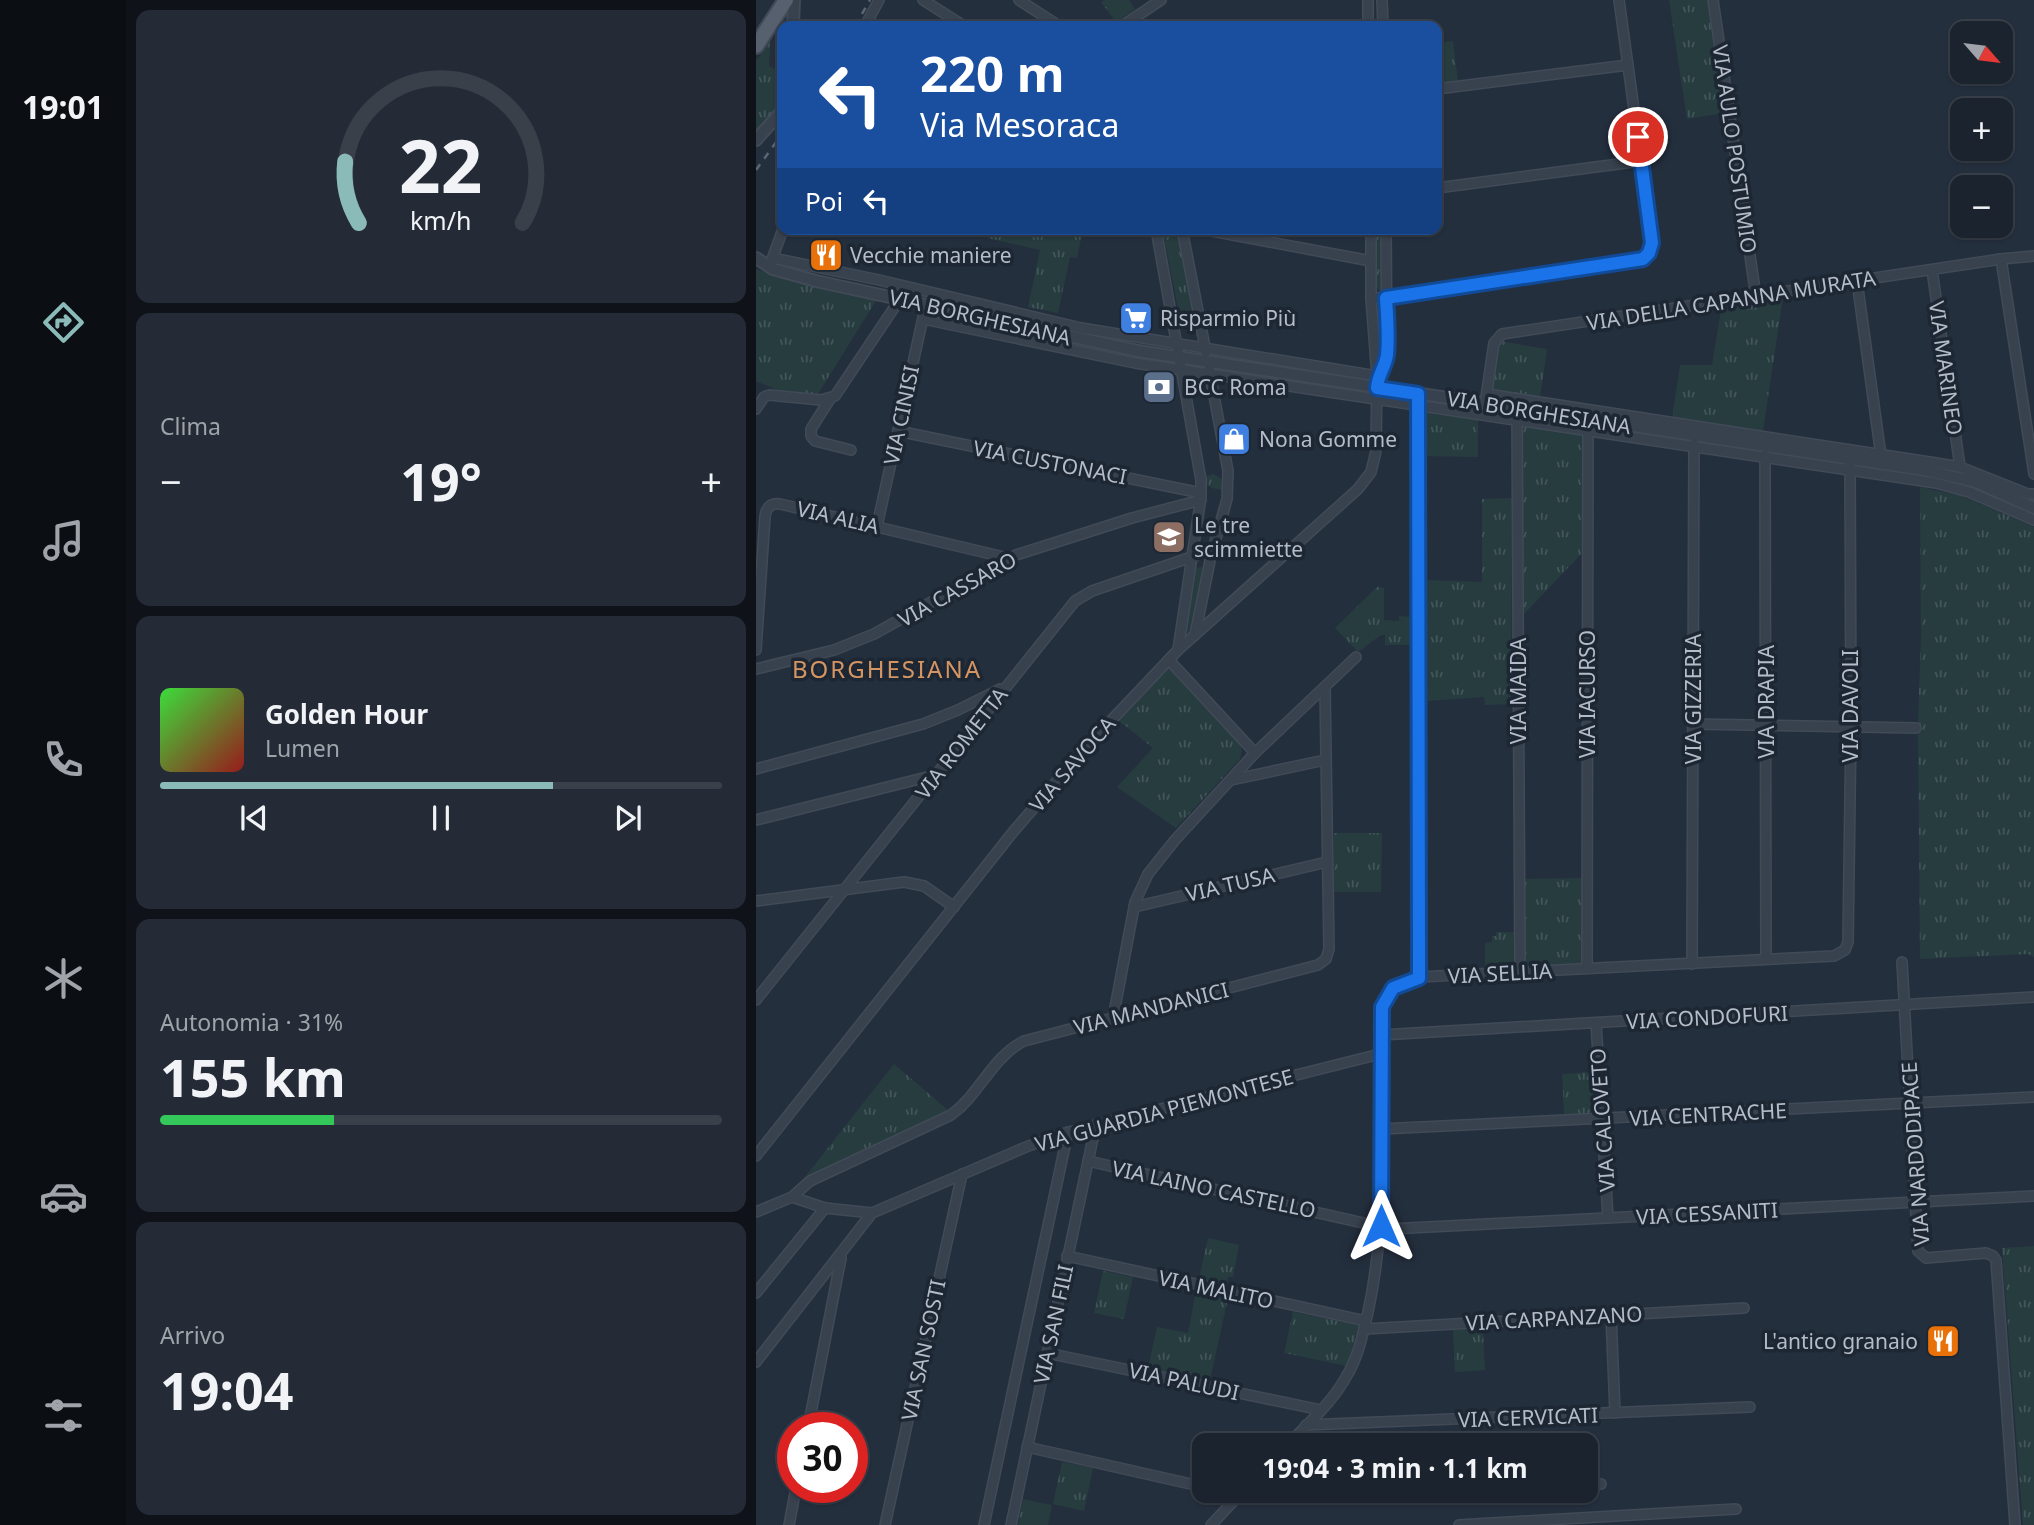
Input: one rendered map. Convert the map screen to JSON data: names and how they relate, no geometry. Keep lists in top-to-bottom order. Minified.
{"streets":{"street":["VIA AULO POSTUMIO","VIA DELLA CAPANNA MURATA","VIA BORGHESIANA","VIA MARINEO","VIA CINISI","VIA CUSTONACI","VIA ALIA","VIA CASSARO","VIA MAIDA","VIA IACURSO","VIA GIZZERIA","VIA DRAPIA","VIA DAVOLI","VIA ROMETTA","VIA SAVOCA","VIA TUSA","VIA SELLIA","VIA MANDANICI","VIA CONDOFURI","VIA GUARDIA PIEMONTESE","VIA CENTRACHE","VIA CALOVETO","VIA NARDODIPACE","VIA LAINO CASTELLO","VIA CESSANITI","VIA MALITO","VIA CARPANZANO","VIA SAN FILI","VIA SAN SOSTI","VIA PALUDI","VIA CERVICATI"]},"crossings":[["VIA AULO POSTUMIO","VIA DELLA CAPANNA MURATA"],["VIA DELLA CAPANNA MURATA","VIA BORGHESIANA"],["VIA DELLA CAPANNA MURATA","VIA MARINEO"],["VIA BORGHESIANA","VIA MARINEO"],["VIA BORGHESIANA","VIA CINISI"],["VIA BORGHESIANA","VIA MAIDA"],["VIA BORGHESIANA","VIA IACURSO"],["VIA BORGHESIANA","VIA GIZZERIA"],["VIA BORGHESIANA","VIA DRAPIA"],["VIA BORGHESIANA","VIA DAVOLI"],["VIA BORGHESIANA","VIA SAVOCA"],["VIA CINISI","VIA CUSTONACI"],["VIA CINISI","VIA ALIA"],["VIA CUSTONACI","VIA CASSARO"],["VIA ALIA","VIA CASSARO"],["VIA MAIDA","VIA SELLIA"],["VIA IACURSO","VIA SELLIA"],["VIA GIZZERIA","VIA SELLIA"],["VIA DRAPIA","VIA SELLIA"],["VIA DAVOLI","VIA SELLIA"],["VIA TUSA","VIA MANDANICI"],["VIA SELLIA","VIA CONDOFURI"],["VIA SELLIA","VIA GUARDIA PIEMONTESE"],["VIA SELLIA","VIA CENTRACHE"],["VIA SELLIA","VIA LAINO CASTELLO"],["VIA SELLIA","VIA CESSANITI"],["VIA SELLIA","VIA MALITO"],["VIA SELLIA","VIA CARPANZANO"],["VIA SELLIA","VIA PALUDI"],["VIA SELLIA","VIA CERVICATI"],["VIA MANDANICI","VIA GUARDIA PIEMONTESE"],["VIA CONDOFURI","VIA CALOVETO"],["VIA CONDOFURI","VIA NARDODIPACE"],["VIA GUARDIA PIEMONTESE","VIA SAN FILI"],["VIA GUARDIA PIEMONTESE","VIA SAN SOSTI"],["VIA CENTRACHE","VIA CALOVETO"],["VIA CENTRACHE","VIA NARDODIPACE"],["VIA CALOVETO","VIA CESSANITI"],["VIA NARDODIPACE","VIA CESSANITI"],["VIA LAINO CASTELLO","VIA CESSANITI"],["VIA LAINO CASTELLO","VIA SAN FILI"],["VIA MALITO","VIA CARPANZANO"],["VIA MALITO","VIA SAN FILI"],["VIA SAN FILI","VIA PALUDI"]],"districts":["BORGHESIANA"],"places":{"restaurant":["Vecchie maniere","L'antico granaio"],"supermarket":["Risparmio Più"],"bank":["BCC Roma"],"shop":["Nona Gomme"],"school or university":["Le tre scimmiette"]},"north":"bottom right","page":{"tabs":"19:01","map_buttons":["+","−"],"turn":["220 m","Via Mesoraca"],"then":"Poi","tile":["Clima",["Autonomia · 31%","155 km"],["Arrivo","19:04"]],"heat":["−","19°","+"],"song":["Golden Hour","Lumen"],"limit":"30","trip":"19:04 · 3 min · 1.1 km","gauge":["22","km/h"]}}
